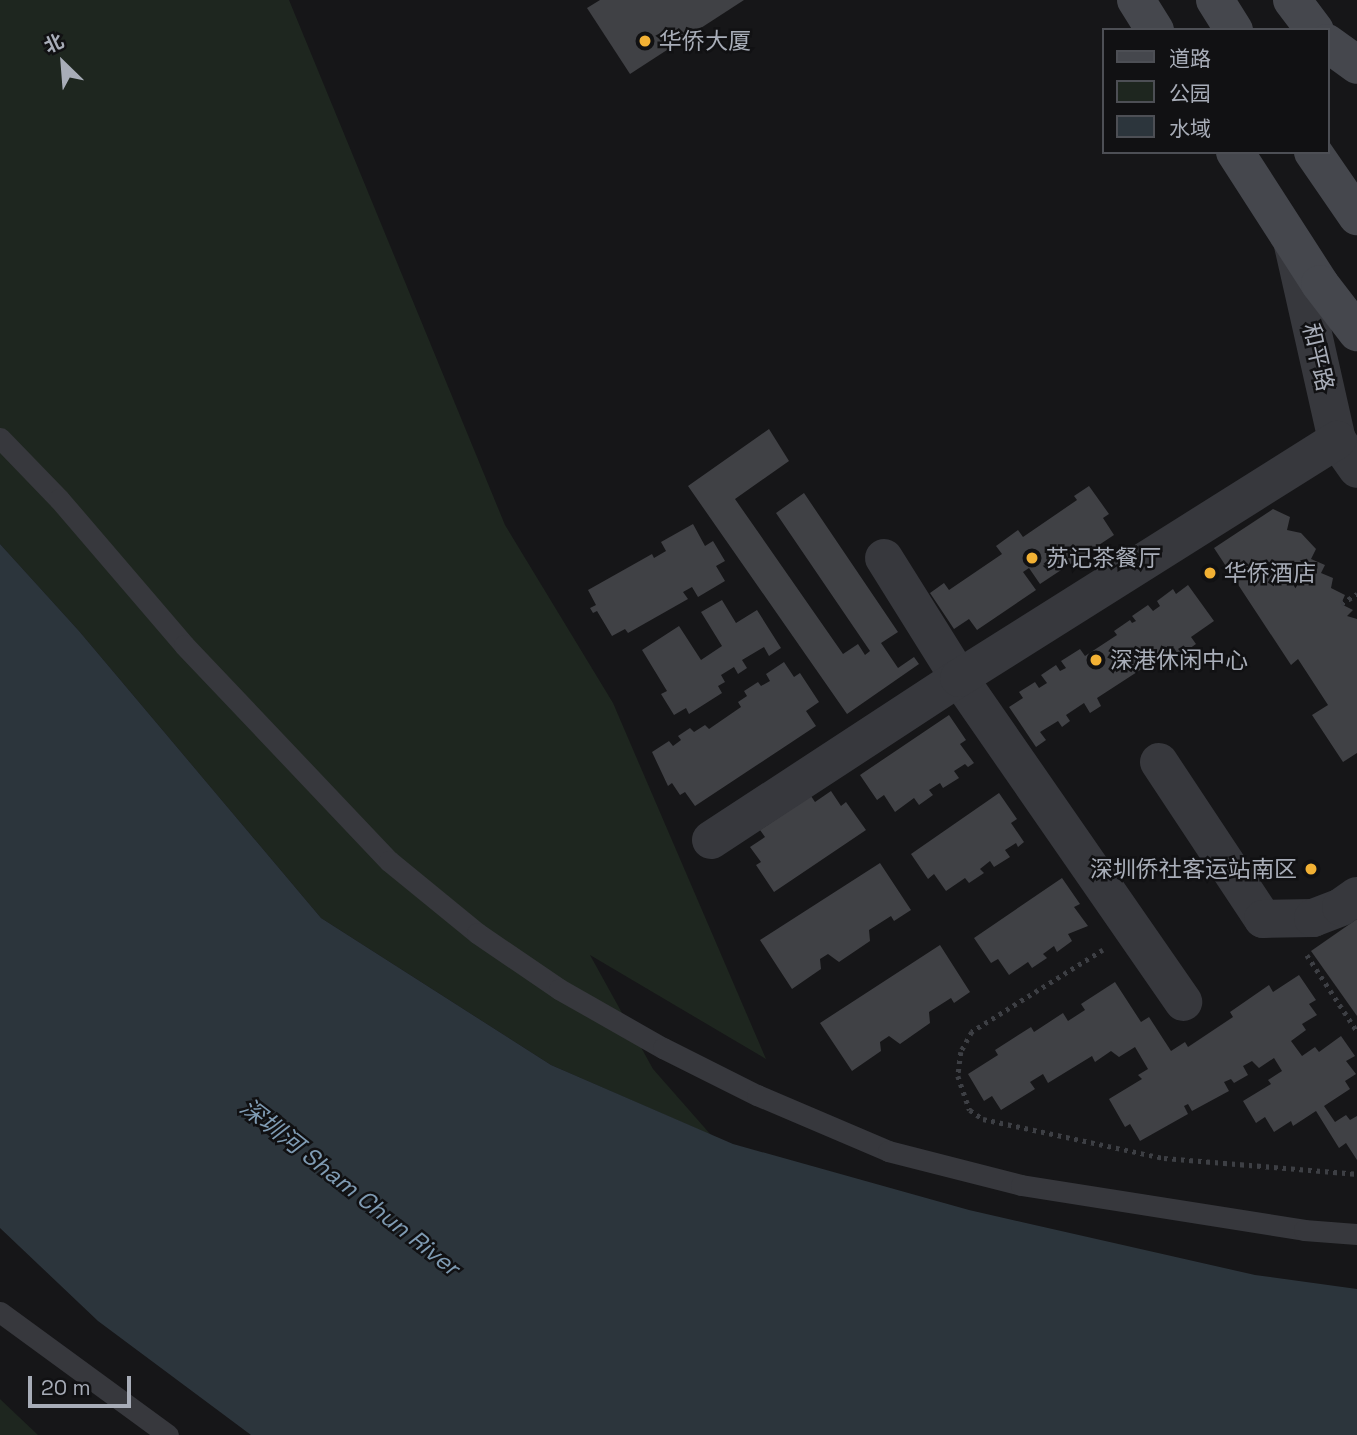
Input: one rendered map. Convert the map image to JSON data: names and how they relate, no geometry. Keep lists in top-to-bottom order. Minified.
{"streets":{"street":["和平路"]},"water":["深圳河 Sham Chun River"],"places":["华侨大厦","苏记茶餐厅","华侨酒店","深港休闲中心","深圳侨社客运站南区"],"legend":["道路","公园","水域"],"scale_bar":"20 m","north":"top left"}
